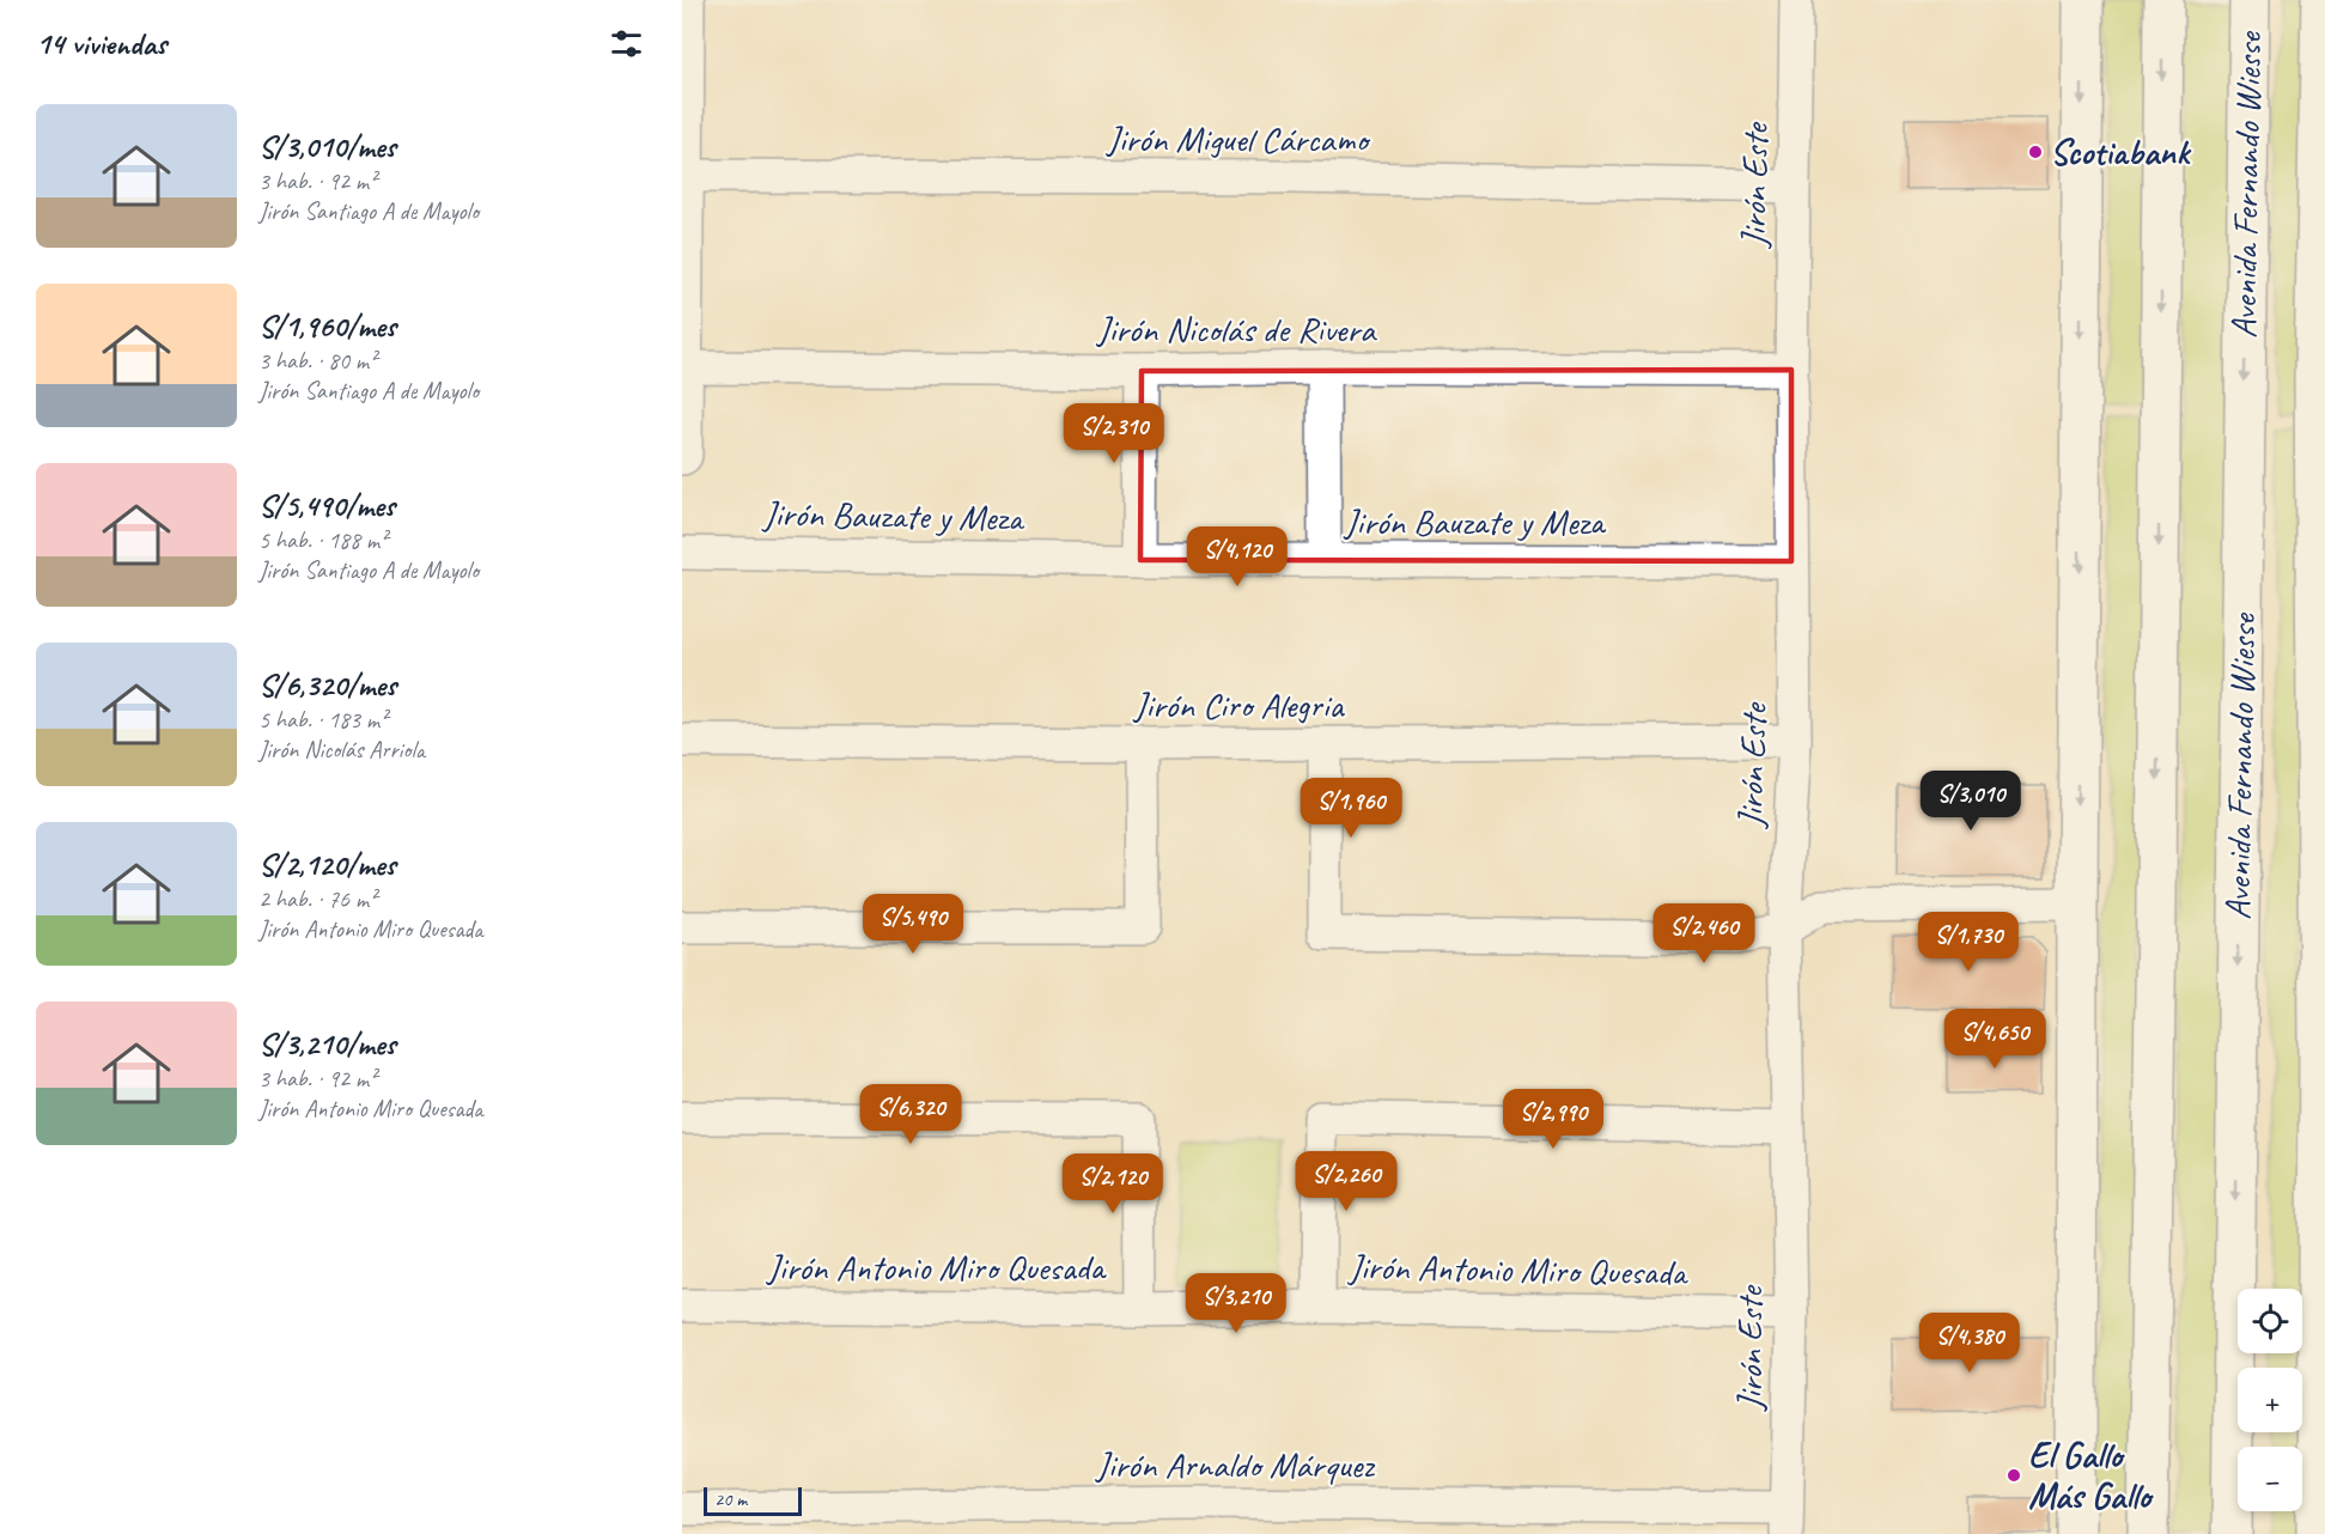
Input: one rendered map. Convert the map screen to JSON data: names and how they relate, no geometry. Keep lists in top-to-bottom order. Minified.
{"streets":{"main road":["Avenida Fernando Wiesse"],"street":["Jirón Miguel Cárcamo","Jirón Este","Jirón Nicolás de Rivera","Jirón Bauzate y Meza","Jirón Ciro Alegria","Jirón Antonio Miro Quesada","Jirón Arnaldo Márquez"]},"crossings":[["Jirón Miguel Cárcamo","Jirón Este"],["Jirón Este","Jirón Nicolás de Rivera"],["Jirón Este","Jirón Bauzate y Meza"],["Jirón Este","Jirón Ciro Alegria"],["Jirón Este","Jirón Antonio Miro Quesada"],["Jirón Este","Jirón Arnaldo Márquez"]],"places":["Scotiabank","El Gallo Más Gallo"],"scale_bar":"20 m","page":{"heading":"14 viviendas","list":[{"name":"S/3,010/mes","note":"3 hab. · 92 m² · Jirón Santiago A de Mayolo"},{"name":"S/1,960/mes","note":"3 hab. · 80 m² · Jirón Santiago A de Mayolo"},{"name":"S/5,490/mes","note":"5 hab. · 188 m² · Jirón Santiago A de Mayolo"},{"name":"S/6,320/mes","note":"5 hab. · 183 m² · Jirón Nicolás Arriola"},{"name":"S/2,120/mes","note":"2 hab. · 76 m² · Jirón Antonio Miro Quesada"},{"name":"S/3,210/mes","note":"3 hab. · 92 m² · Jirón Antonio Miro Quesada"}],"price":["S/2,310","S/4,120","S/3,010","S/1,960","S/5,490","S/2,460","S/1,730","S/4,650","S/6,320","S/2,990","S/2,260","S/2,120","S/3,210","S/4,380"],"map_buttons":["+","−"],"scale":"20 m"}}
